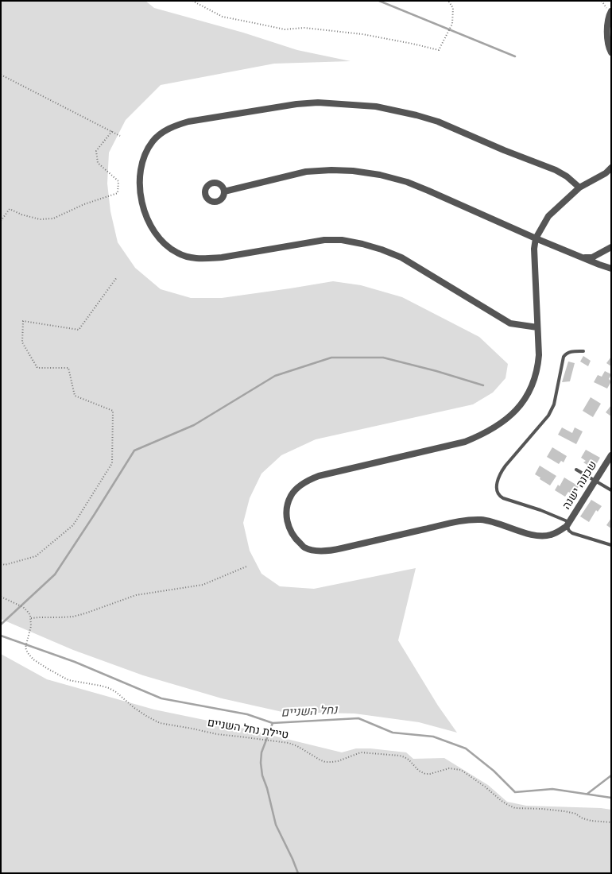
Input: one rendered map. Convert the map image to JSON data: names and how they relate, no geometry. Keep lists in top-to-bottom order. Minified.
{"streets":{"street":["שכונה ישנה"],"path":["טיילת נחל השניים"]},"water":["נחל השניים"]}
